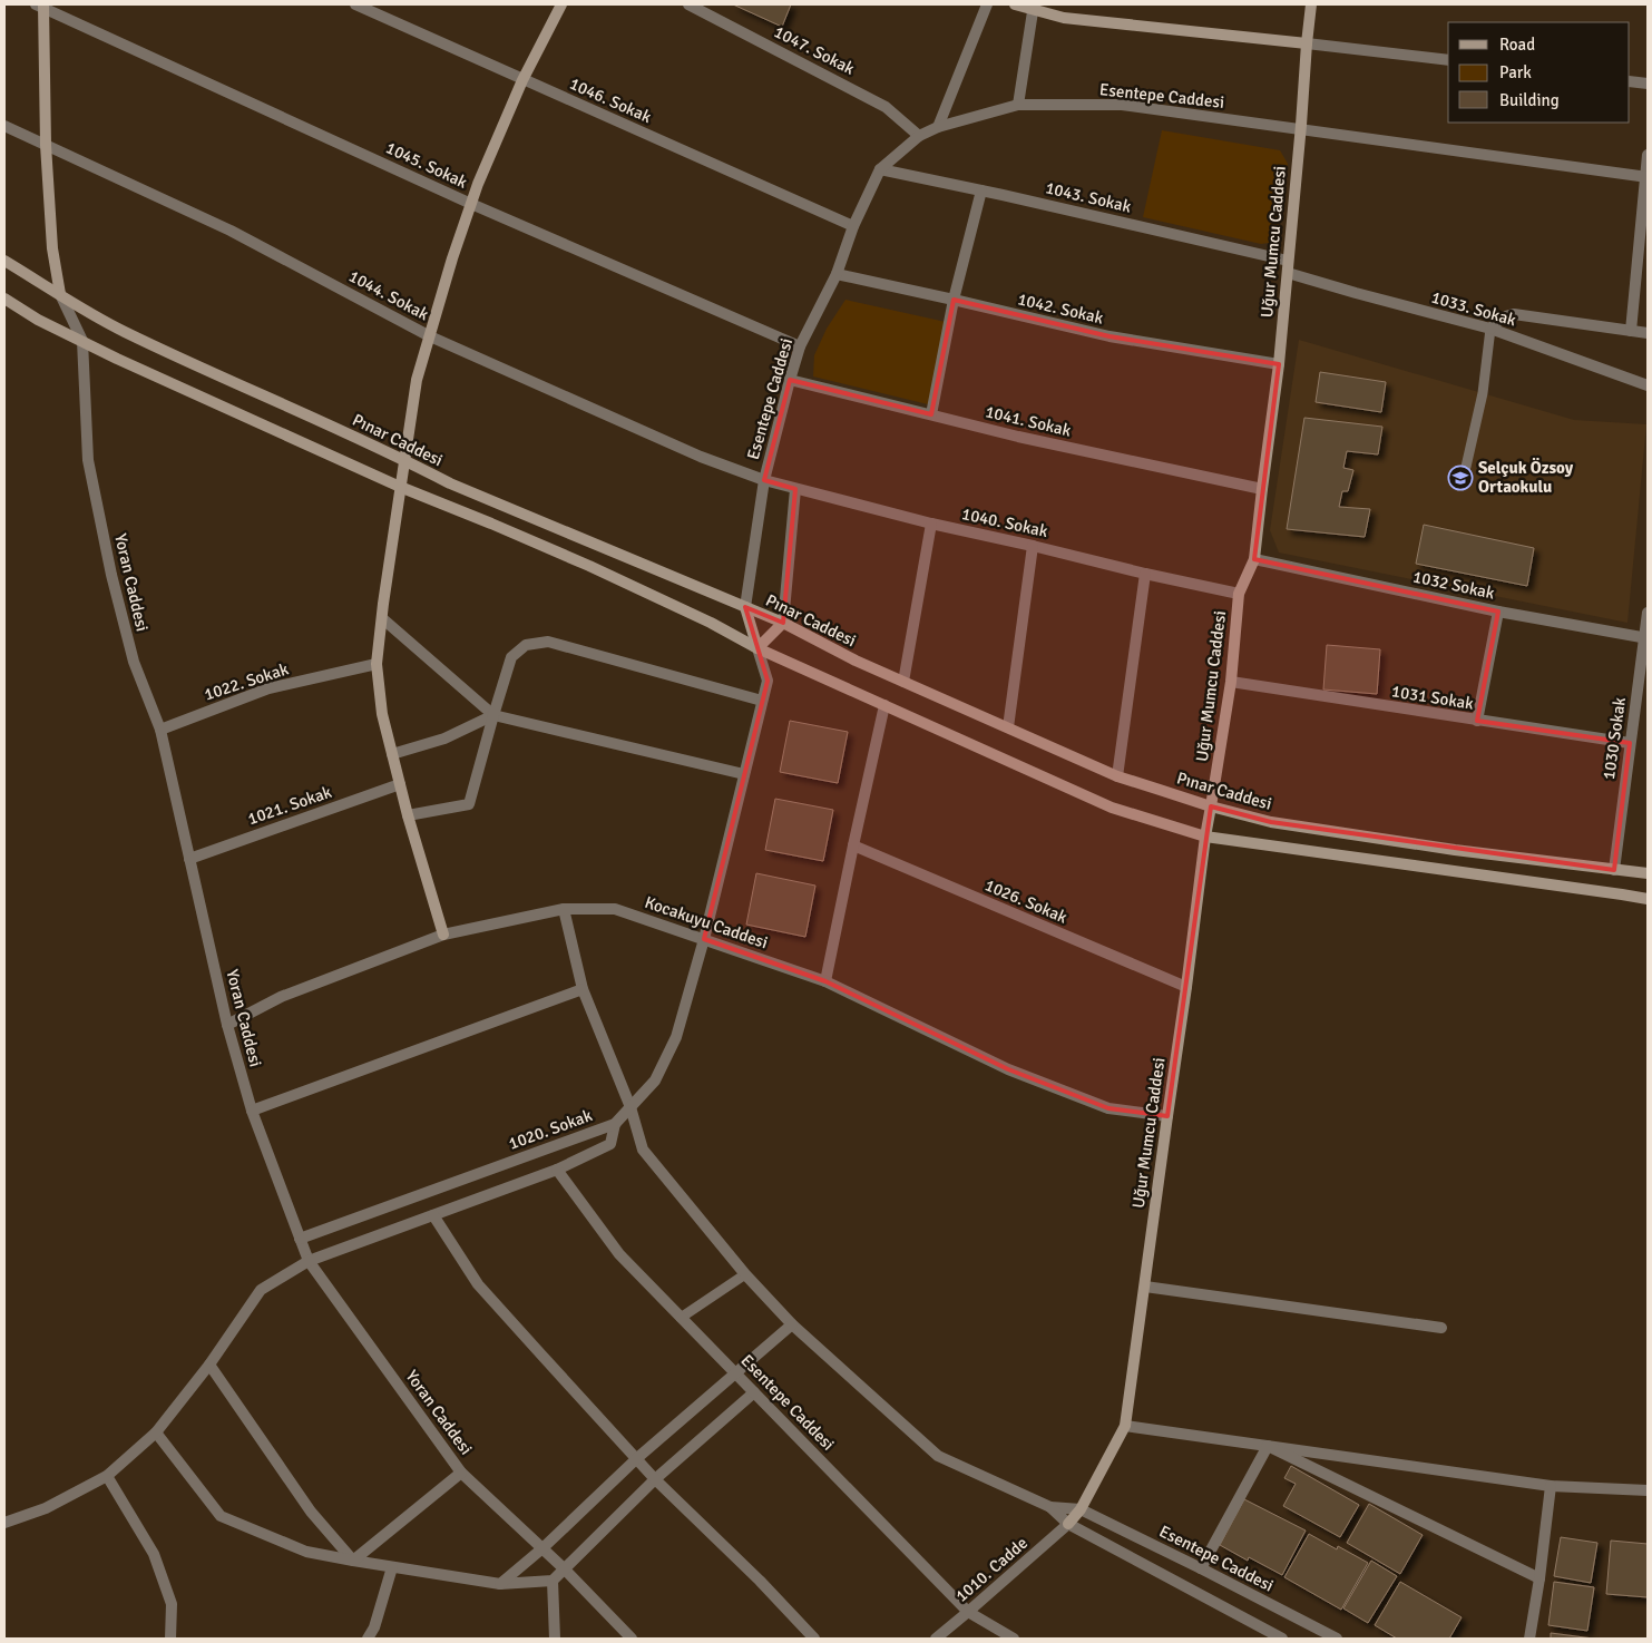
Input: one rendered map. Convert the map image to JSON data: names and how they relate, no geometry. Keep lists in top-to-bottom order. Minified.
{"streets":{"main road":["Uğur Mumcu Caddesi","Pınar Caddesi"],"street":["1047. Sokak","Esentepe Caddesi","1046. Sokak","1045. Sokak","1043. Sokak","1044. Sokak","1042. Sokak","1033. Sokak","1041. Sokak","1040. Sokak","Yoran Caddesi","1032 Sokak","1022. Sokak","1031 Sokak","1030 Sokak","1021. Sokak","1026. Sokak","Kocakuyu Caddesi","1020. Sokak","1010. Cadde"]},"crossings":[["1047. Sokak","Esentepe Caddesi"],["Esentepe Caddesi","1046. Sokak"],["Esentepe Caddesi","1045. Sokak"],["Esentepe Caddesi","1043. Sokak"],["Esentepe Caddesi","Uğur Mumcu Caddesi"],["Esentepe Caddesi","1044. Sokak"],["Esentepe Caddesi","1042. Sokak"],["Esentepe Caddesi","1041. Sokak"],["Esentepe Caddesi","Pınar Caddesi"],["Esentepe Caddesi","1040. Sokak"],["Esentepe Caddesi","1020. Sokak"],["Esentepe Caddesi","1010. Cadde"],["1043. Sokak","Uğur Mumcu Caddesi"],["1043. Sokak","1033. Sokak"],["Uğur Mumcu Caddesi","1042. Sokak"],["Uğur Mumcu Caddesi","1033. Sokak"],["Uğur Mumcu Caddesi","1041. Sokak"],["Uğur Mumcu Caddesi","Pınar Caddesi"],["Uğur Mumcu Caddesi","1040. Sokak"],["Uğur Mumcu Caddesi","1032 Sokak"],["Uğur Mumcu Caddesi","1031 Sokak"],["Uğur Mumcu Caddesi","1026. Sokak"],["Uğur Mumcu Caddesi","Kocakuyu Caddesi"],["Uğur Mumcu Caddesi","1010. Cadde"],["1044. Sokak","1040. Sokak"],["Pınar Caddesi","Yoran Caddesi"],["Pınar Caddesi","1030 Sokak"],["Yoran Caddesi","1022. Sokak"],["Yoran Caddesi","1021. Sokak"],["Yoran Caddesi","Kocakuyu Caddesi"],["Yoran Caddesi","1020. Sokak"],["1032 Sokak","1030 Sokak"],["1031 Sokak","1030 Sokak"]],"places":{"school or university":["Selçuk Özsoy Ortaokulu"]},"legend":["Road","Park","Building"]}
